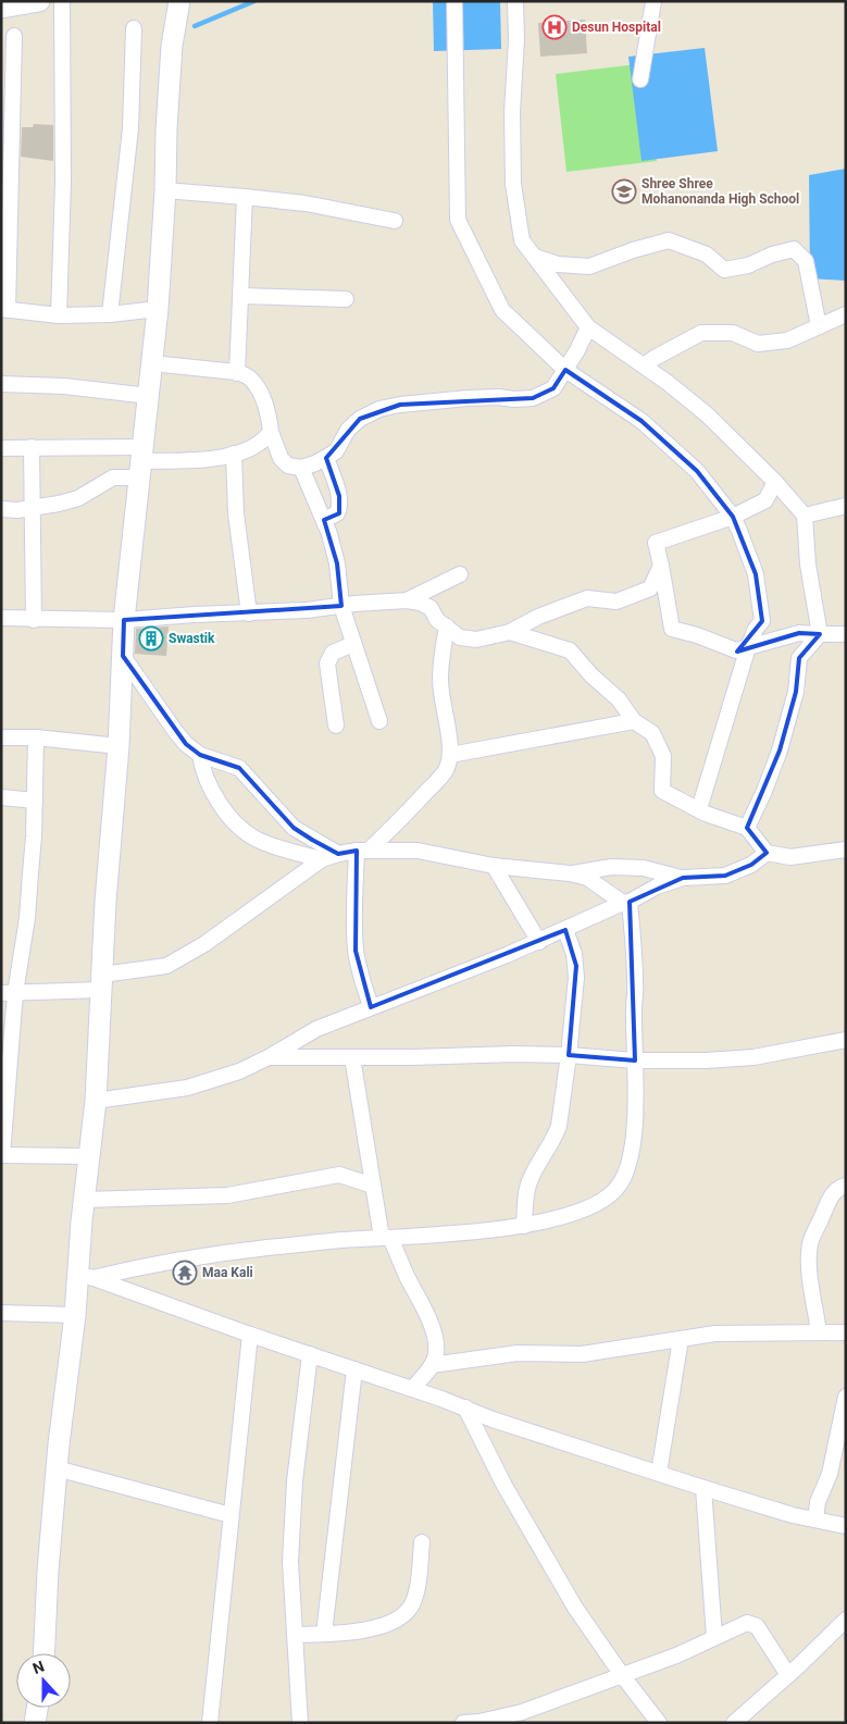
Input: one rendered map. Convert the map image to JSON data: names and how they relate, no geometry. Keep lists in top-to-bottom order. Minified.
{"places":{"hospital":["Desun Hospital"],"school or university":["Shree Shree Mohanonanda High School"],"building":["Swastik"],"temple":["Maa Kali"]},"north":"top"}
